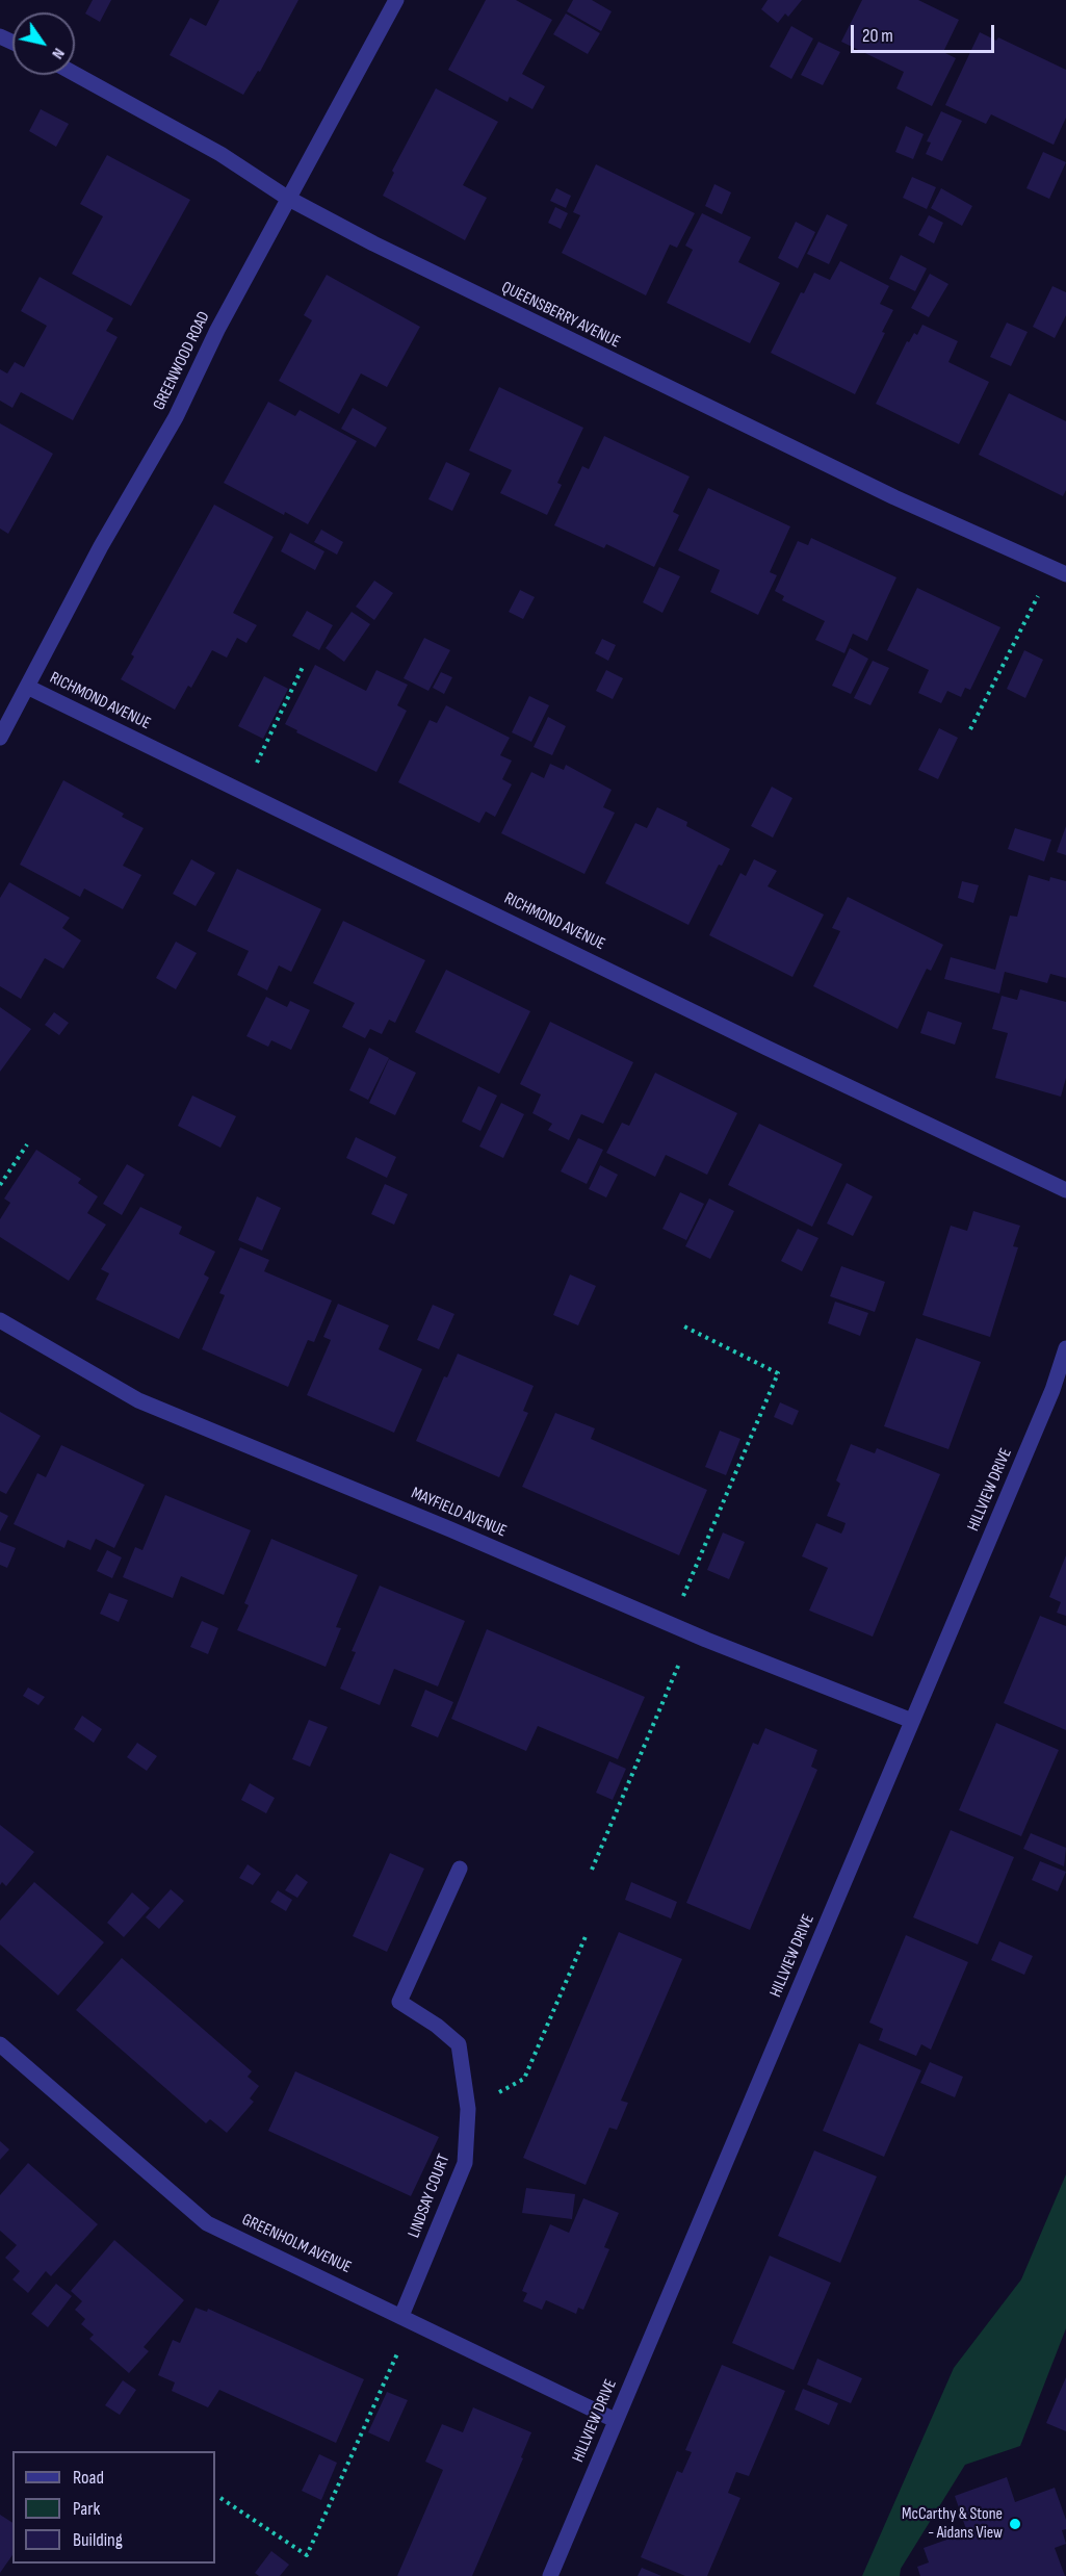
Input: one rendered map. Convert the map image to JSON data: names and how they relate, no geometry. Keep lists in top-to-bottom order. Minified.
{"streets":{"street":["QUEENSBERRY AVENUE","GREENWOOD ROAD","RICHMOND AVENUE","HILLVIEW DRIVE","MAYFIELD AVENUE","LINDSAY COURT","GREENHOLM AVENUE"]},"crossings":[["QUEENSBERRY AVENUE","GREENWOOD ROAD"],["GREENWOOD ROAD","RICHMOND AVENUE"],["HILLVIEW DRIVE","MAYFIELD AVENUE"],["HILLVIEW DRIVE","GREENHOLM AVENUE"],["LINDSAY COURT","GREENHOLM AVENUE"]],"places":["McCarthy & Stone - Aidans View"],"legend":["Road","Park","Building"],"scale_bar":"20 m","north":"bottom right"}
